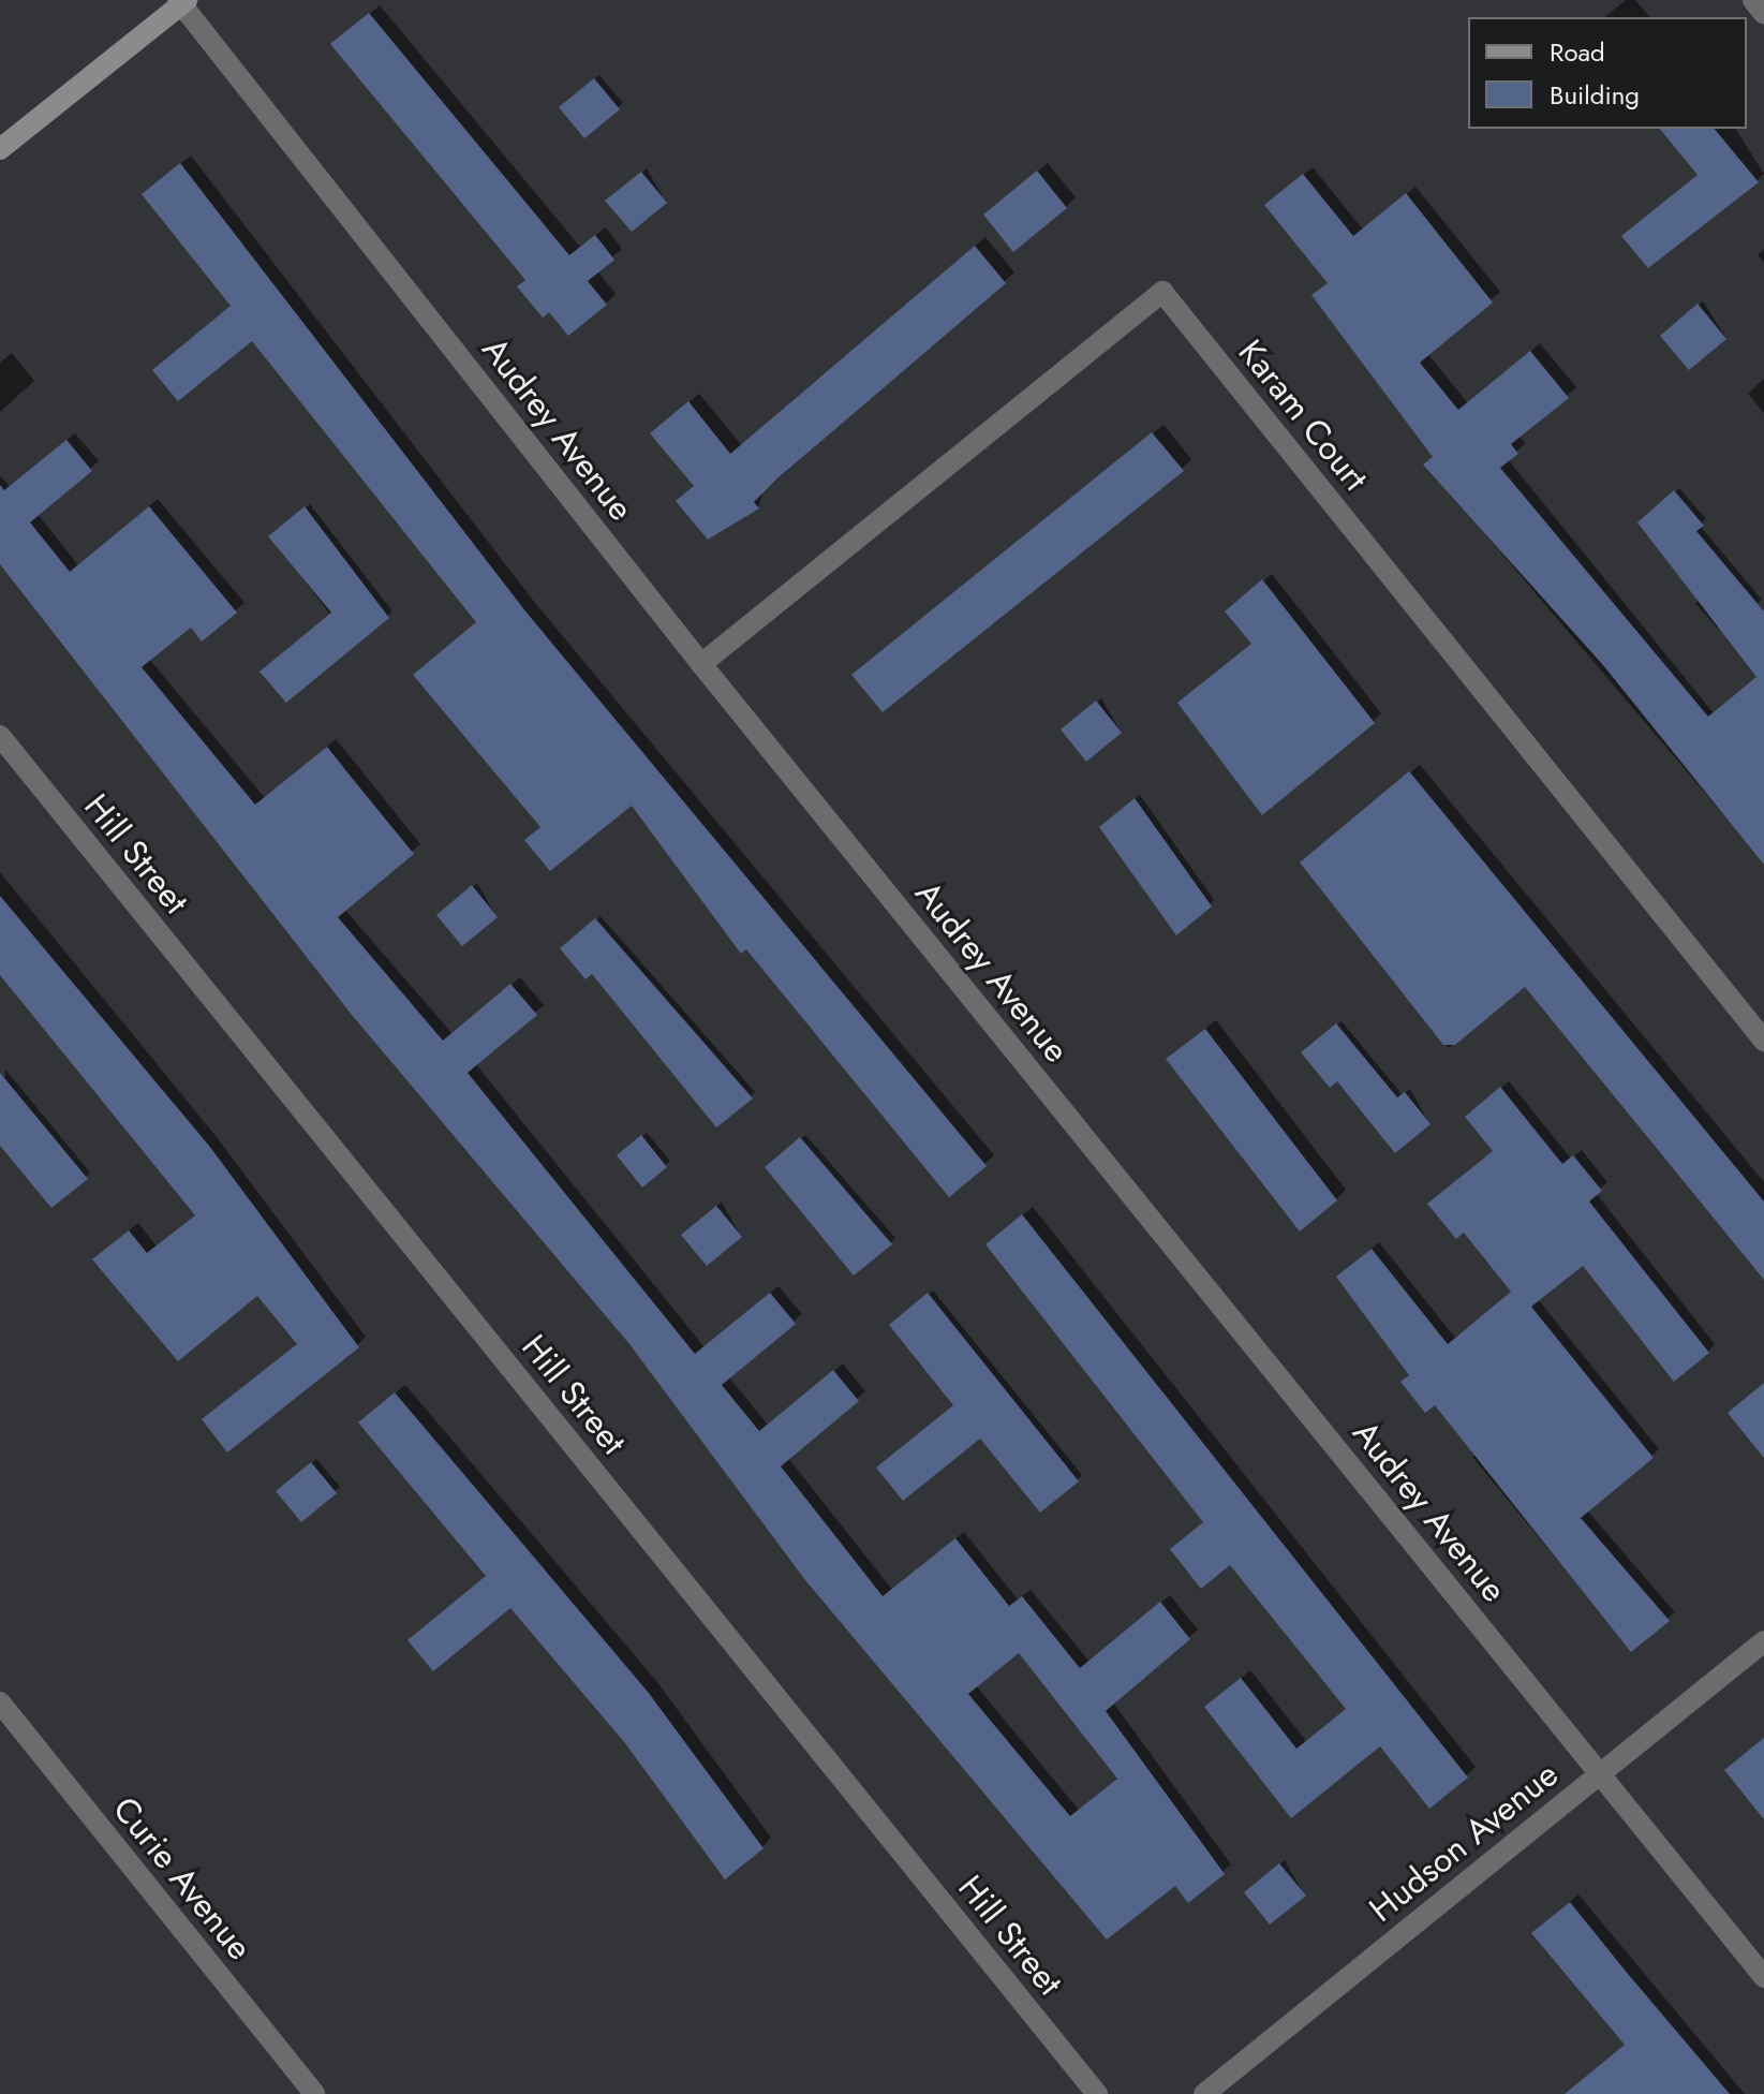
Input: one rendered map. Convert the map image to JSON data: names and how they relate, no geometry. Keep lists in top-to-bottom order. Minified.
{"streets":{"street":["Karam Court","Audrey Avenue","Hill Street","Hudson Avenue","Curie Avenue"]},"crossings":[["Karam Court","Audrey Avenue"],["Audrey Avenue","Hudson Avenue"]],"legend":["Road","Building"]}
